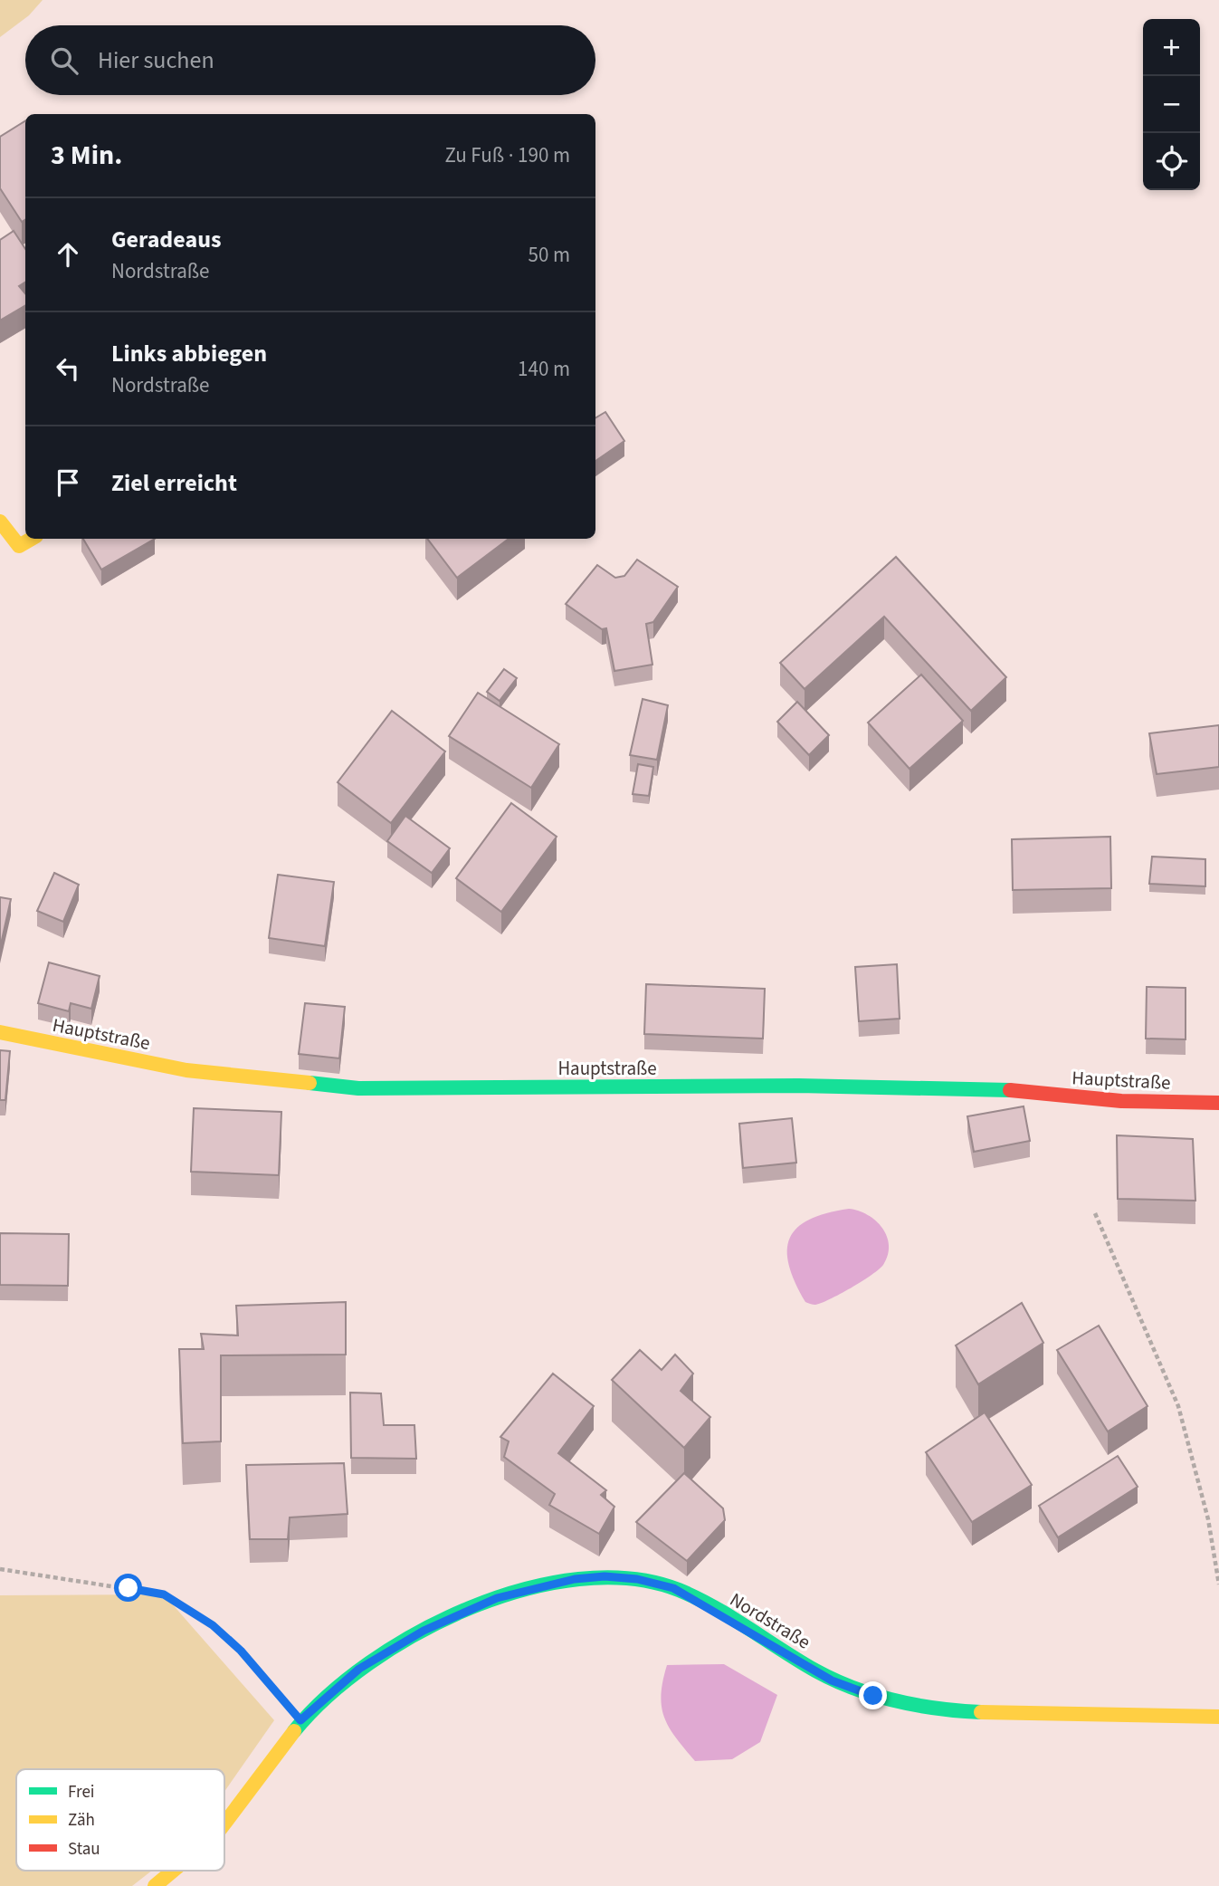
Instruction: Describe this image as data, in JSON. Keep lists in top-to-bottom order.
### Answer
{
  "streets": {
    "street": ["Hauptstraße", "Nordstraße"]
  },
  "legend": ["Frei", "Zäh", "Stau"],
  "page": {
    "map_buttons": ["+", "−"],
    "search": "Hier suchen",
    "heading": ["3 Min.", "Zu Fuß · 190 m"],
    "list": [
      ["Geradeaus", "Nordstraße", "50 m"],
      ["Links abbiegen", "Nordstraße", "140 m"],
      "Ziel erreicht"
    ]
  }
}
